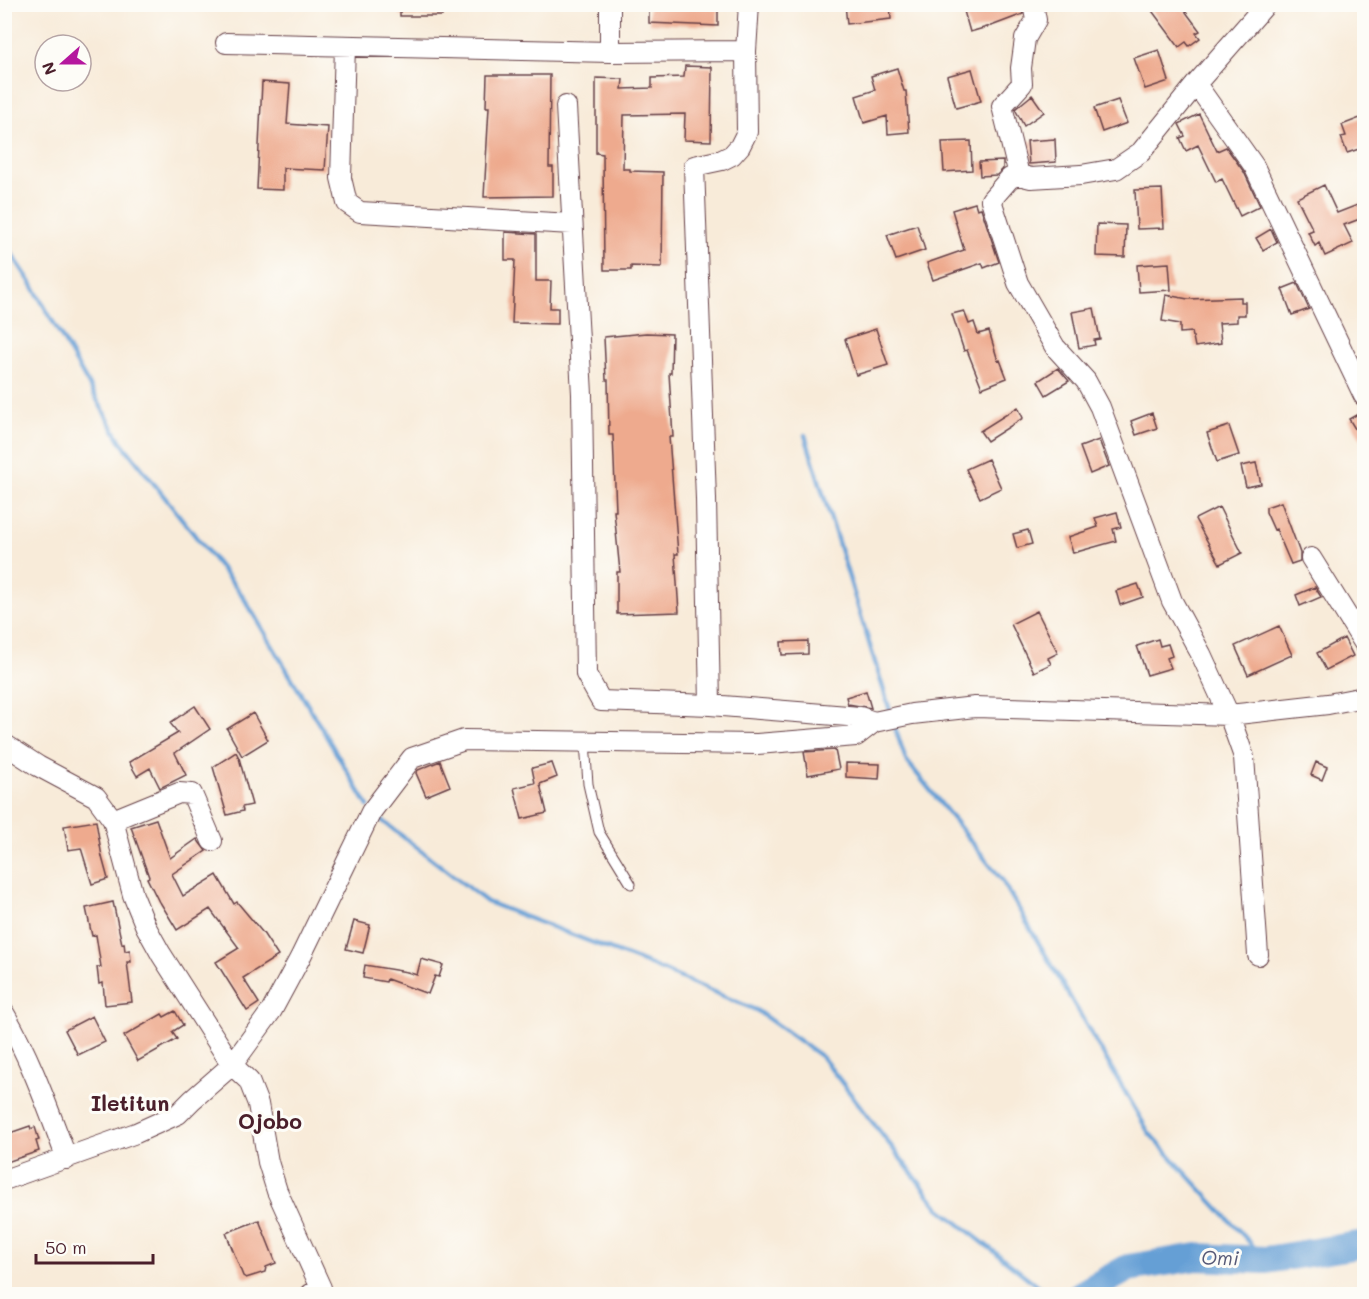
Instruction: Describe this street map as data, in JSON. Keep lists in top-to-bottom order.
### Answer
{
  "districts": ["Iletitun", "Ojobo"],
  "water": ["Omi"],
  "scale_bar": "50 m",
  "north": "left"
}
